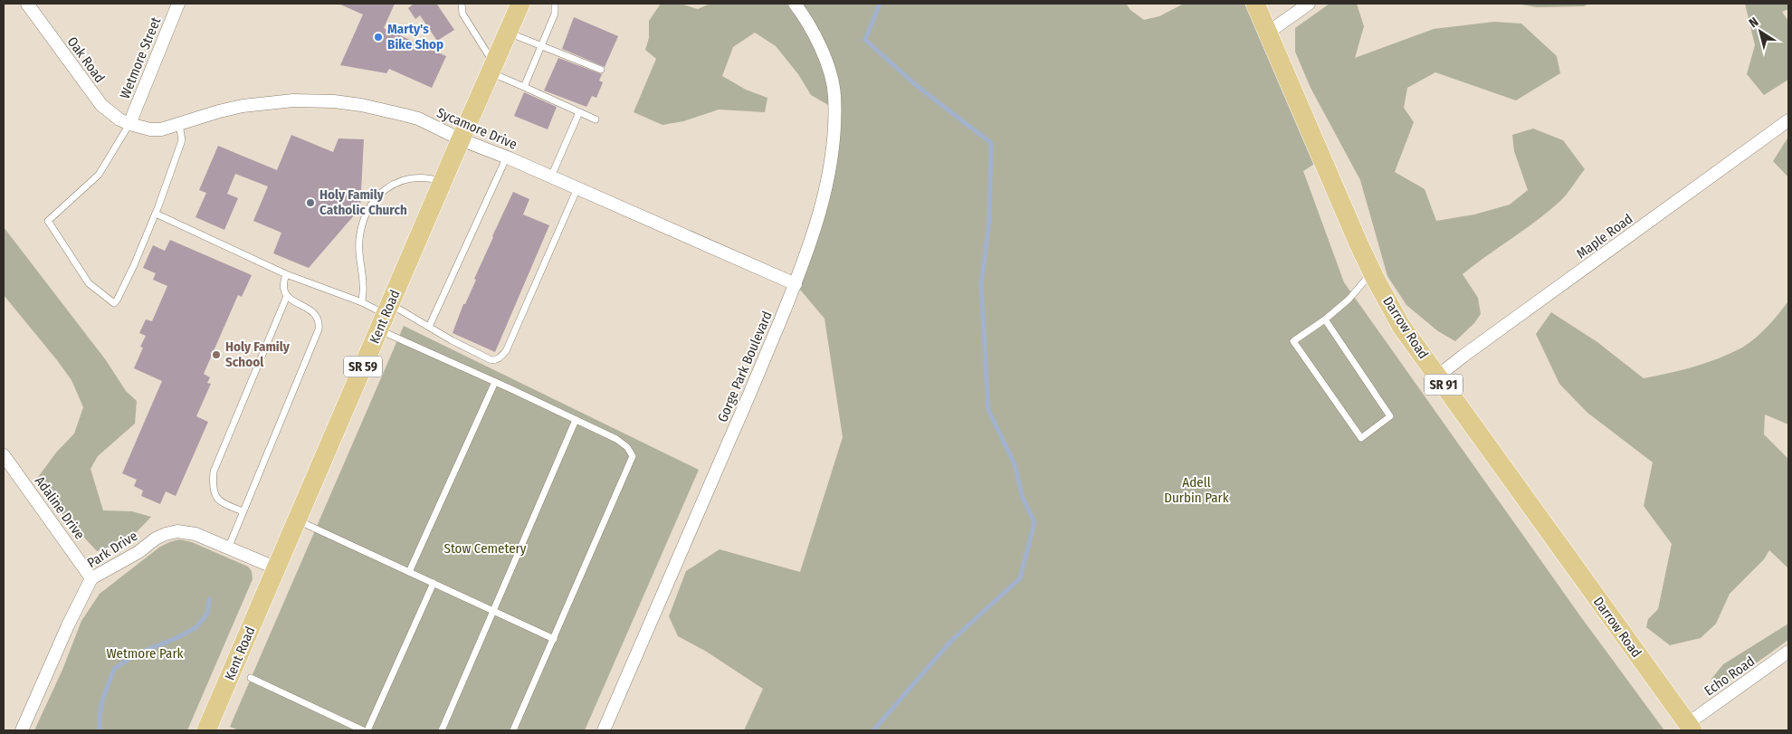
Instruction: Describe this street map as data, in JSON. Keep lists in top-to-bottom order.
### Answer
{
  "streets": {
    "main road": [
      "Kent Road",
      "Darrow Road",
      "SR 59",
      "SR 91"
    ],
    "street": [
      "Wetmore Street",
      "Oak Road",
      "Sycamore Drive",
      "Maple Road",
      "Gorge Park Boulevard",
      "Adaline Drive",
      "Park Drive",
      "Echo Road"
    ]
  },
  "crossings": [
    ["Wetmore Street", "Oak Road"],
    ["Wetmore Street", "Sycamore Drive"],
    ["Oak Road", "Sycamore Drive"],
    ["Sycamore Drive", "Kent Road"],
    ["Sycamore Drive", "Gorge Park Boulevard"],
    ["Maple Road", "Darrow Road"],
    ["Kent Road", "Park Drive"],
    ["Darrow Road", "Echo Road"],
    ["Adaline Drive", "Park Drive"]
  ],
  "parks": ["Adell Durbin Park", "Stow Cemetery", "Wetmore Park"],
  "places": ["Marty's Bike Shop", "Holy Family Catholic Church", "Holy Family School"],
  "north": "top left"
}
